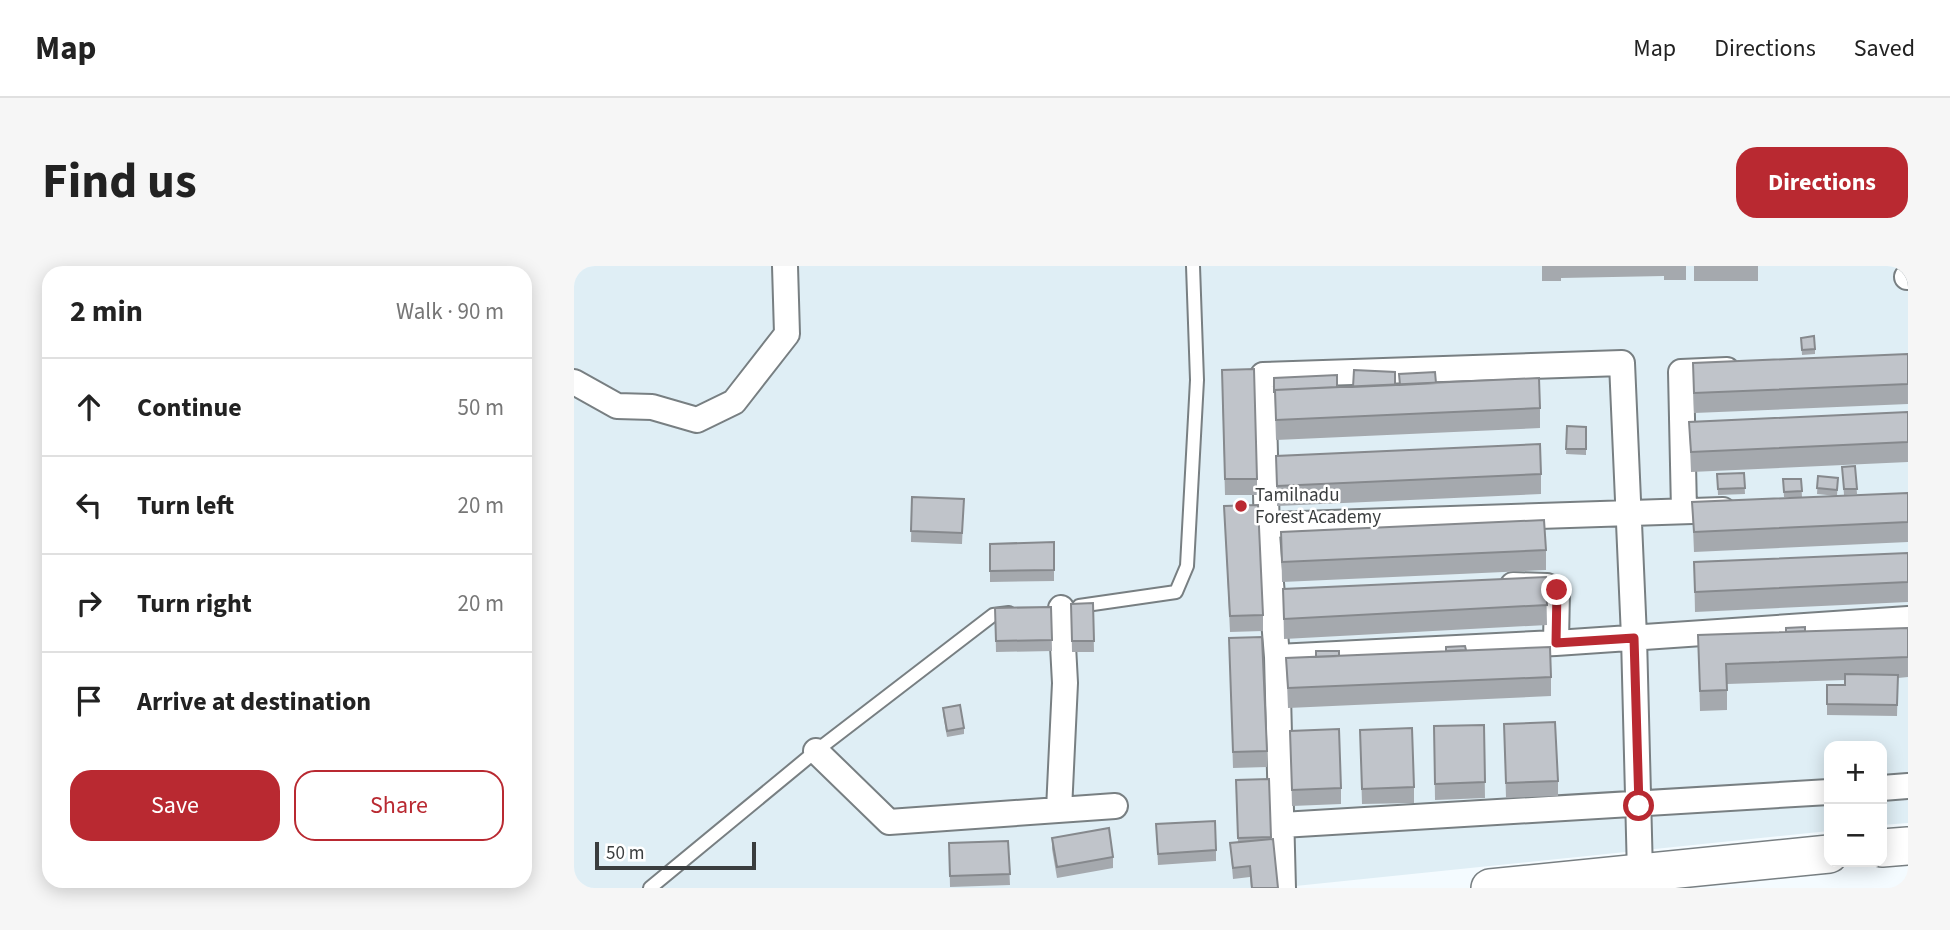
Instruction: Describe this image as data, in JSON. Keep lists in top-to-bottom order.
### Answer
{
  "places": ["Tamilnadu Forest Academy"],
  "scale_bar": "50 m",
  "page": {
    "header": "Map",
    "nav": ["Map", "Directions", "Saved"],
    "title": "Find us",
    "buttons": [
      "Directions",
      ["Save", "Share"]
    ],
    "heading": ["2 min", "Walk · 90 m"],
    "list": [
      ["Continue", "50 m"],
      ["Turn left", "20 m"],
      ["Turn right", "20 m"],
      "Arrive at destination"
    ],
    "map_buttons": ["+", "−"],
    "scale": "50 m"
  }
}
